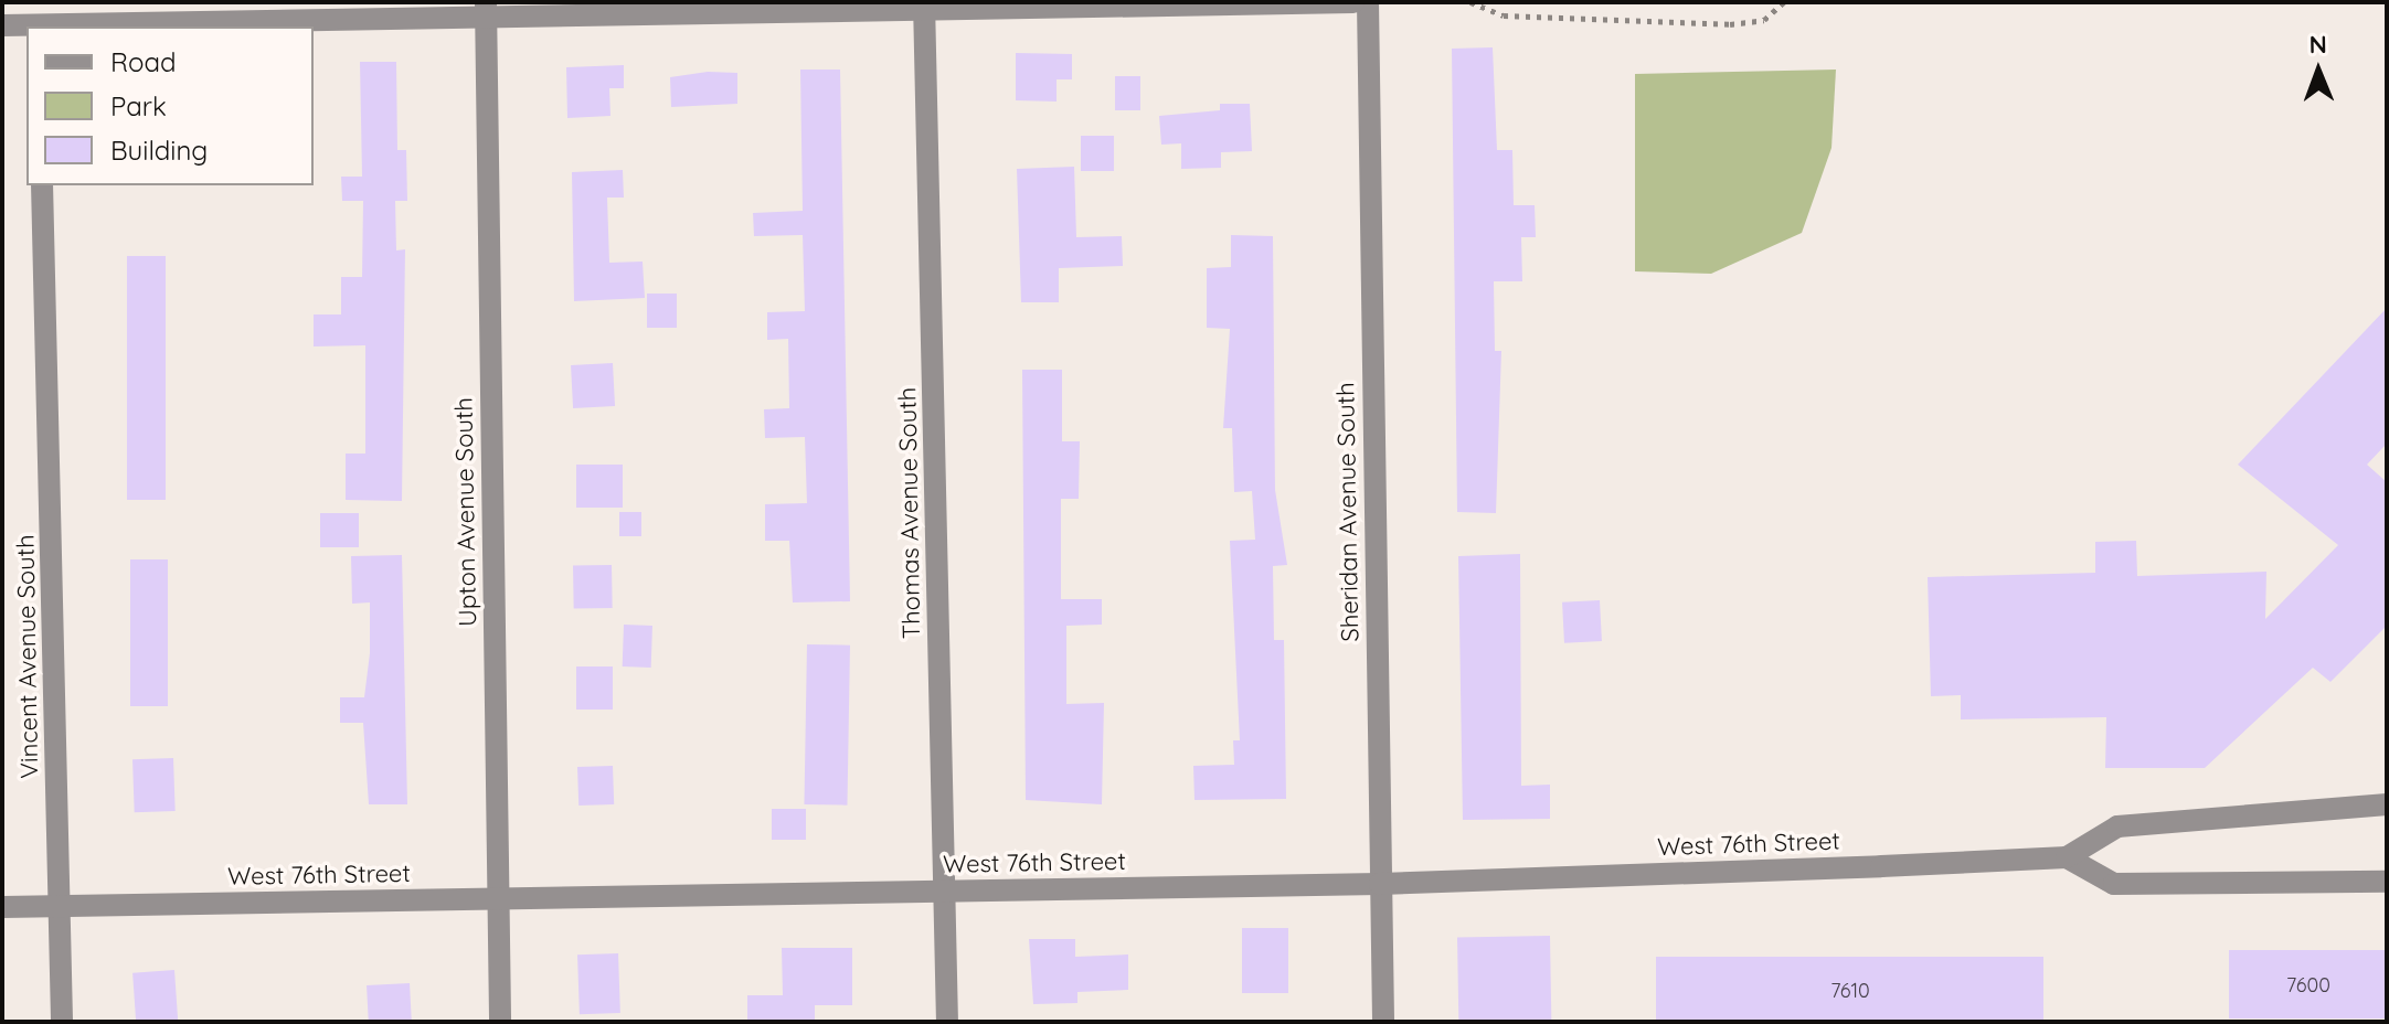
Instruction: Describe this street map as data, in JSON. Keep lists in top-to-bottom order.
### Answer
{
  "streets": {
    "street": [
      "Upton Avenue South",
      "Sheridan Avenue South",
      "Thomas Avenue South",
      "Vincent Avenue South",
      "West 76th Street"
    ]
  },
  "crossings": [
    ["Upton Avenue South", "West 76th Street"],
    ["Sheridan Avenue South", "West 76th Street"],
    ["Thomas Avenue South", "West 76th Street"],
    ["Vincent Avenue South", "West 76th Street"]
  ],
  "house_numbers": ["7600", "7610"],
  "legend": ["Road", "Park", "Building"],
  "north": "top"
}
